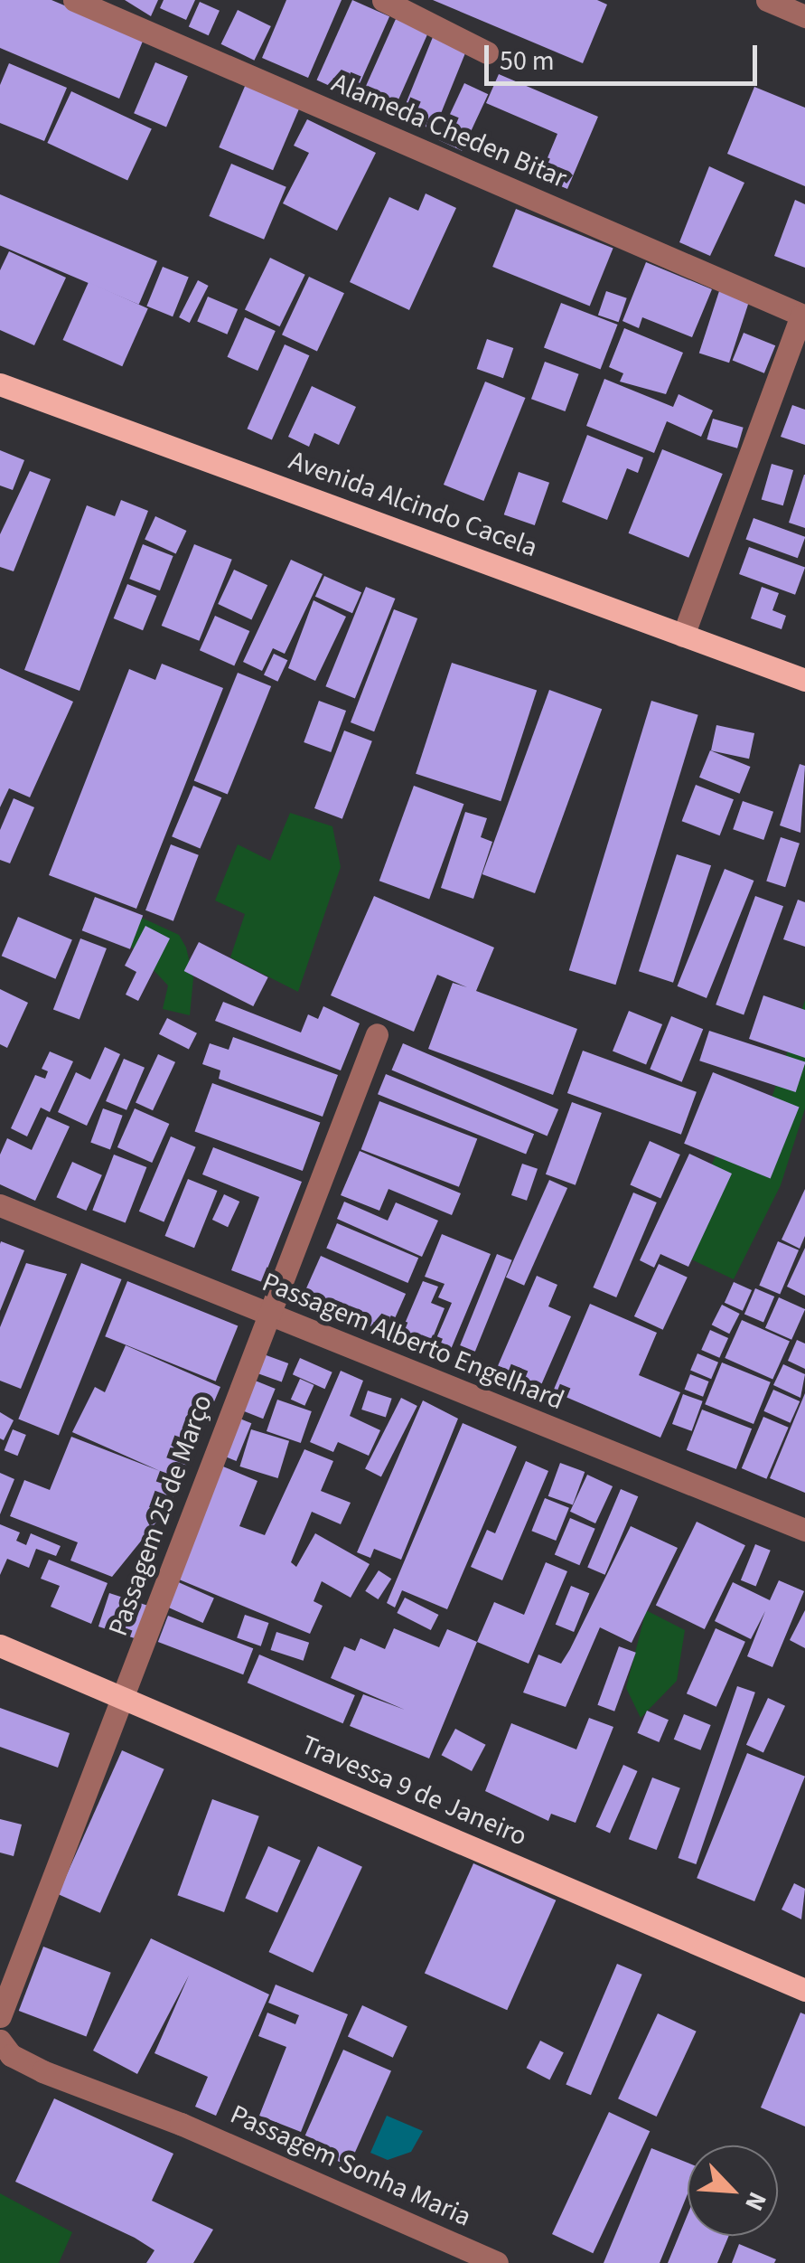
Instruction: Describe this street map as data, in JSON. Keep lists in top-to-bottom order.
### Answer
{
  "streets": {
    "main road": ["Avenida Alcindo Cacela", "Travessa 9 de Janeiro"],
    "street": [
      "Alameda Cheden Bitar",
      "Passagem Alberto Engelhard",
      "Passagem 25 de Março",
      "Passagem Sonha Maria"
    ]
  },
  "crossings": [
    ["Alameda Cheden Bitar", "Avenida Alcindo Cacela"],
    ["Passagem Alberto Engelhard", "Passagem 25 de Março"],
    ["Passagem 25 de Março", "Travessa 9 de Janeiro"]
  ],
  "scale_bar": "50 m",
  "north": "bottom right"
}
